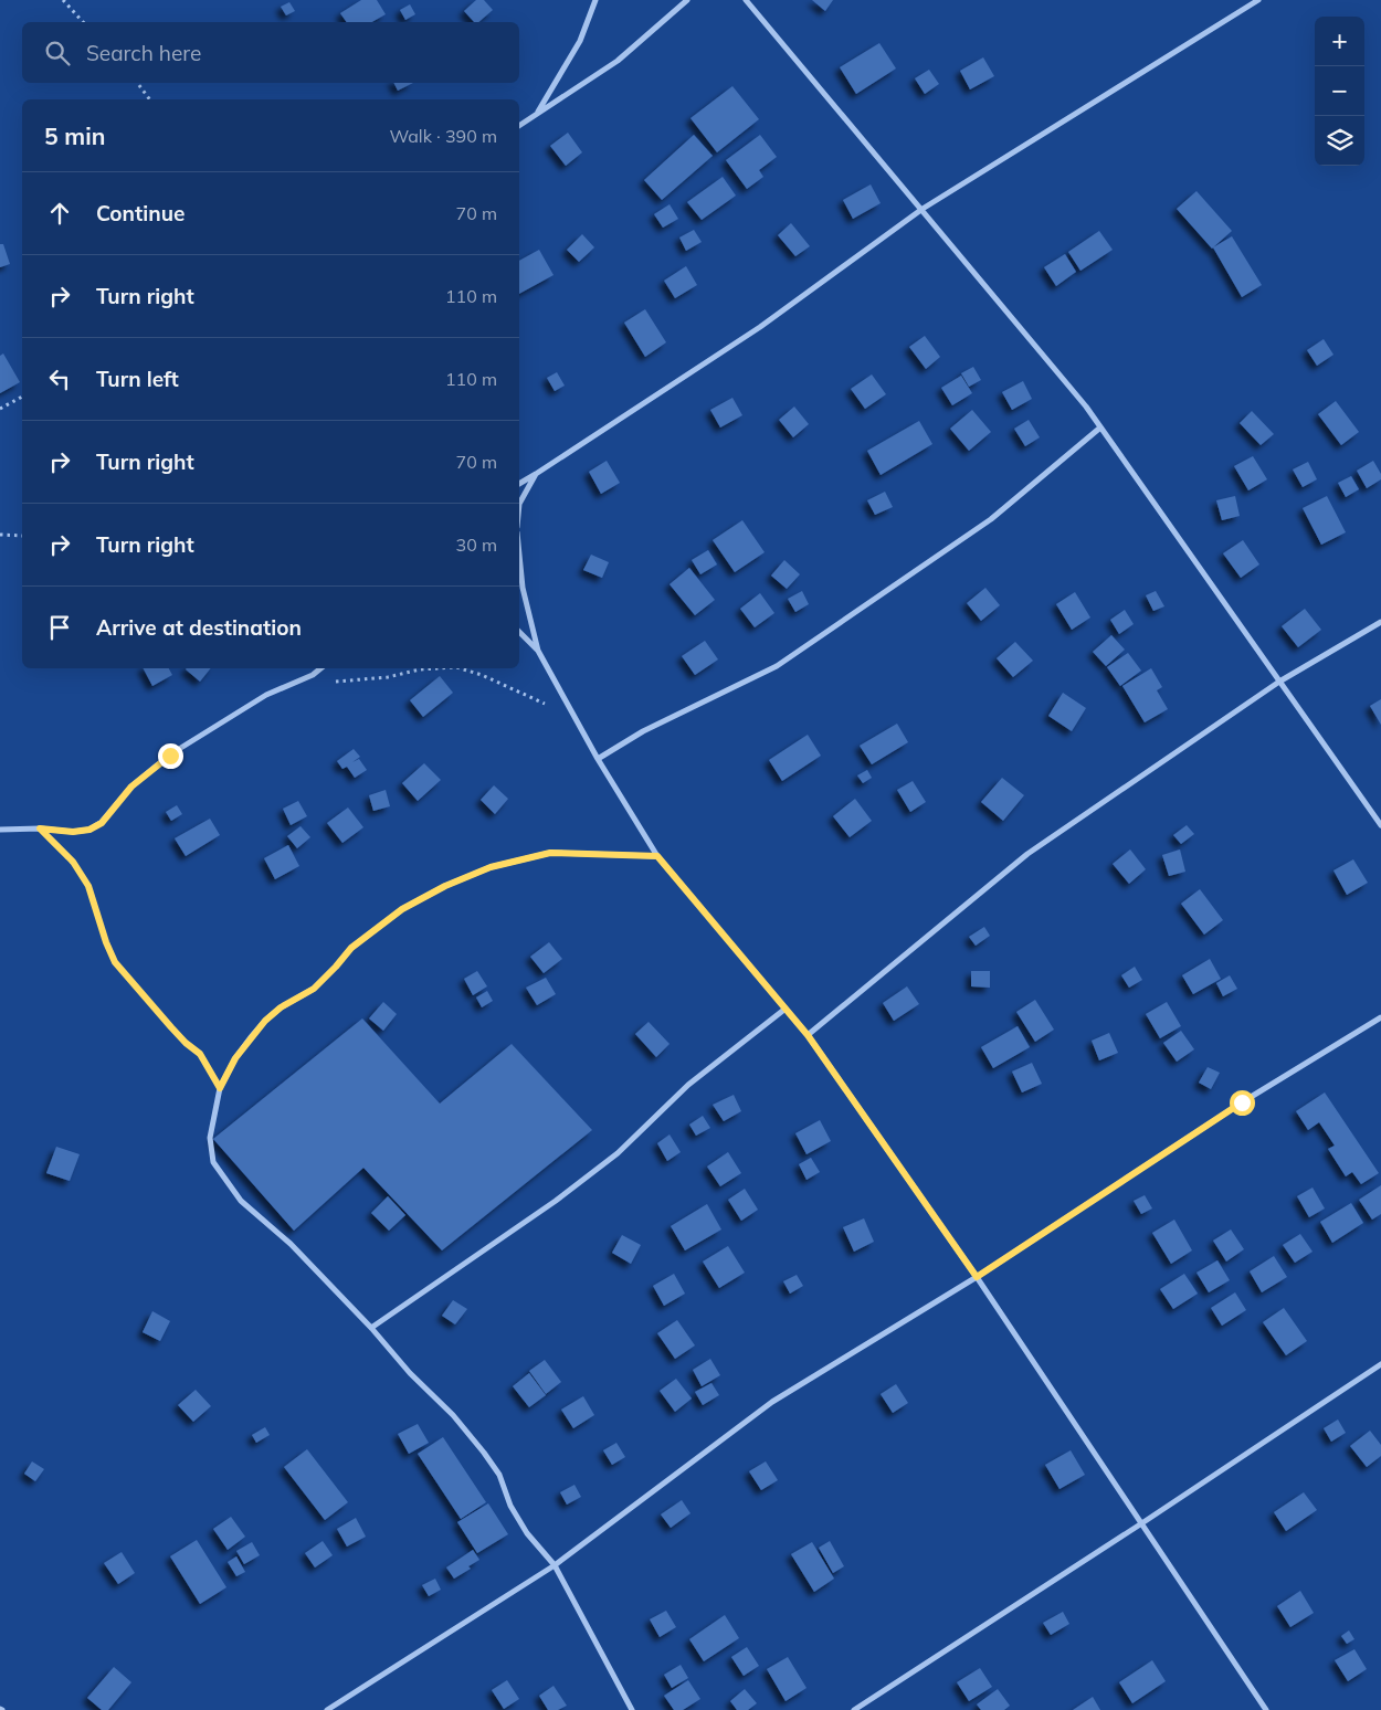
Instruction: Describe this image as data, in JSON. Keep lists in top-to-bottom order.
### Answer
{
  "page": {
    "map_buttons": ["+", "−"],
    "search": "Search here",
    "heading": ["5 min", "Walk · 390 m"],
    "list": [
      ["Continue", "70 m"],
      ["Turn right", "110 m"],
      ["Turn left", "110 m"],
      ["Turn right", "70 m"],
      ["Turn right", "30 m"],
      "Arrive at destination"
    ]
  }
}
